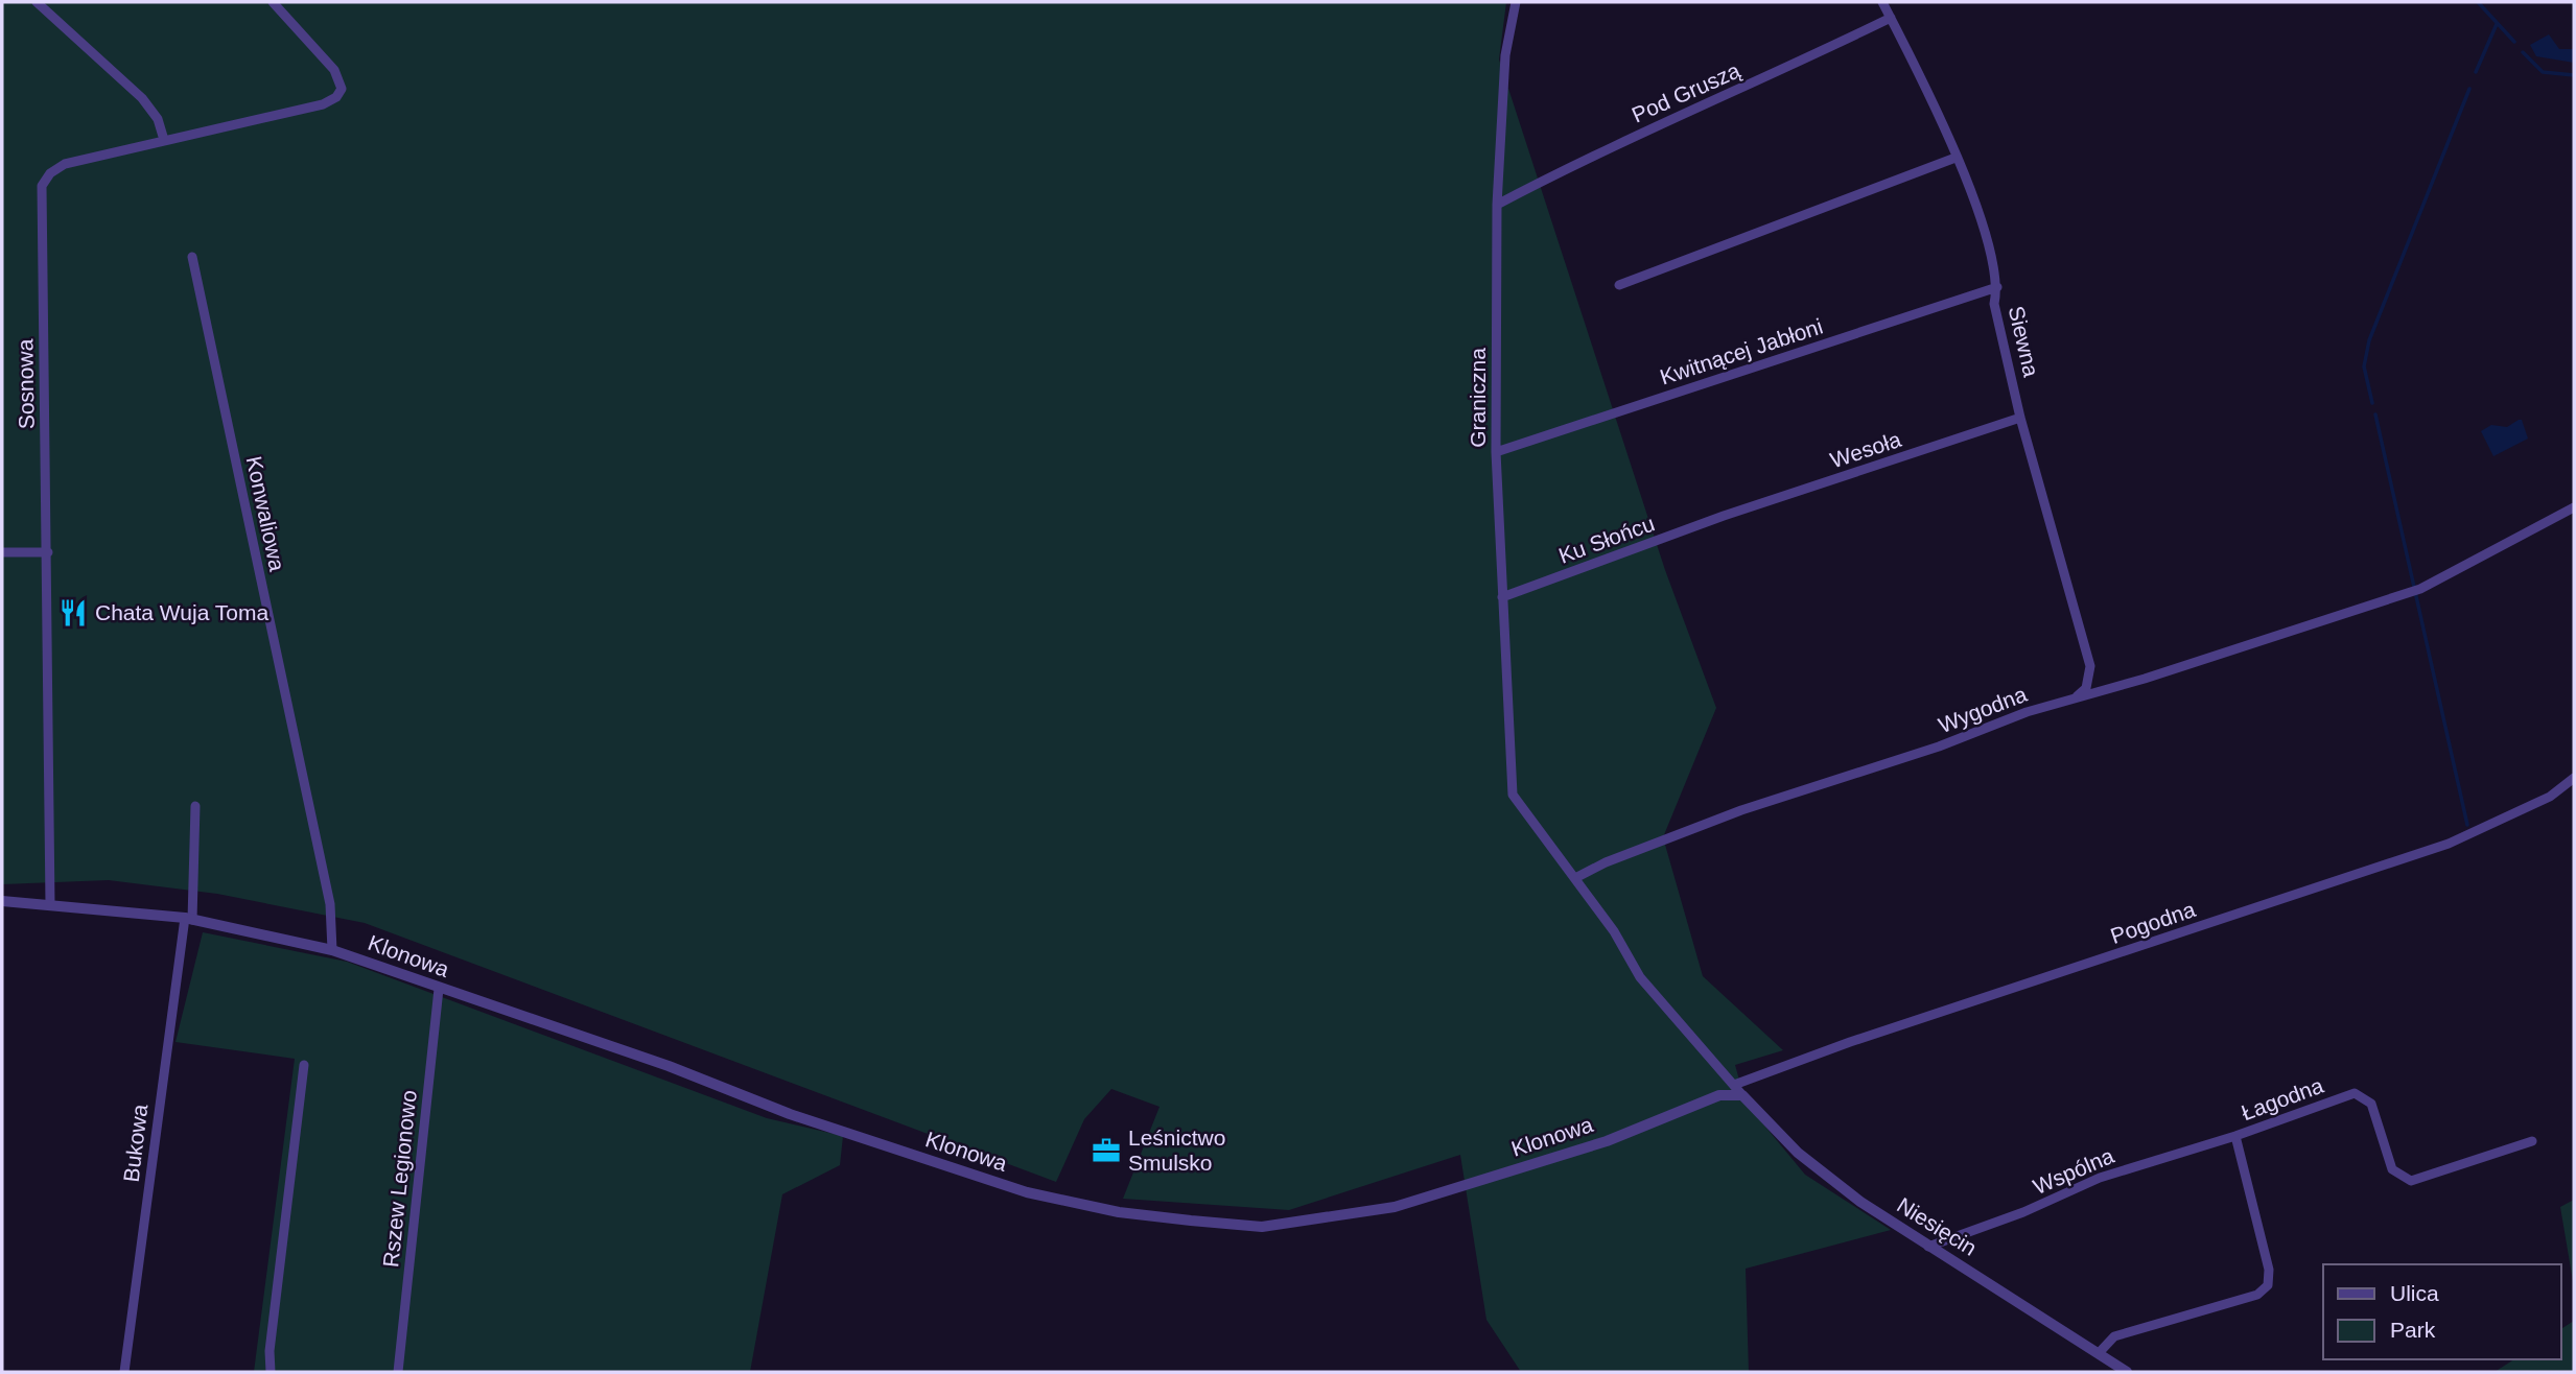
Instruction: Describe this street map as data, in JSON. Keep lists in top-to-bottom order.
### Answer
{
  "streets": {
    "street": [
      "Pod Gruszą",
      "Siewna",
      "Kwitnącej Jabłoni",
      "Sosnowa",
      "Graniczna",
      "Wesoła",
      "Konwaliowa",
      "Ku Słońcu",
      "Wygodna",
      "Pogodna",
      "Klonowa",
      "Łagodna",
      "Bukowa",
      "Wspólna",
      "Rszew Legionowo",
      "Niesięcin"
    ]
  },
  "crossings": [
    ["Pod Gruszą", "Siewna"],
    ["Pod Gruszą", "Graniczna"],
    ["Siewna", "Kwitnącej Jabłoni"],
    ["Siewna", "Wesoła"],
    ["Siewna", "Wygodna"],
    ["Kwitnącej Jabłoni", "Graniczna"],
    ["Sosnowa", "Klonowa"],
    ["Graniczna", "Ku Słońcu"],
    ["Graniczna", "Wygodna"],
    ["Wesoła", "Ku Słońcu"],
    ["Konwaliowa", "Klonowa"],
    ["Klonowa", "Bukowa"],
    ["Klonowa", "Rszew Legionowo"],
    ["Klonowa", "Niesięcin"],
    ["Łagodna", "Wspólna"],
    ["Łagodna", "Niesięcin"],
    ["Wspólna", "Niesięcin"]
  ],
  "places": {
    "restaurant": ["Chata Wuja Toma"],
    "office": ["Leśnictwo Smulsko"]
  },
  "legend": ["Ulica", "Park"]
}
